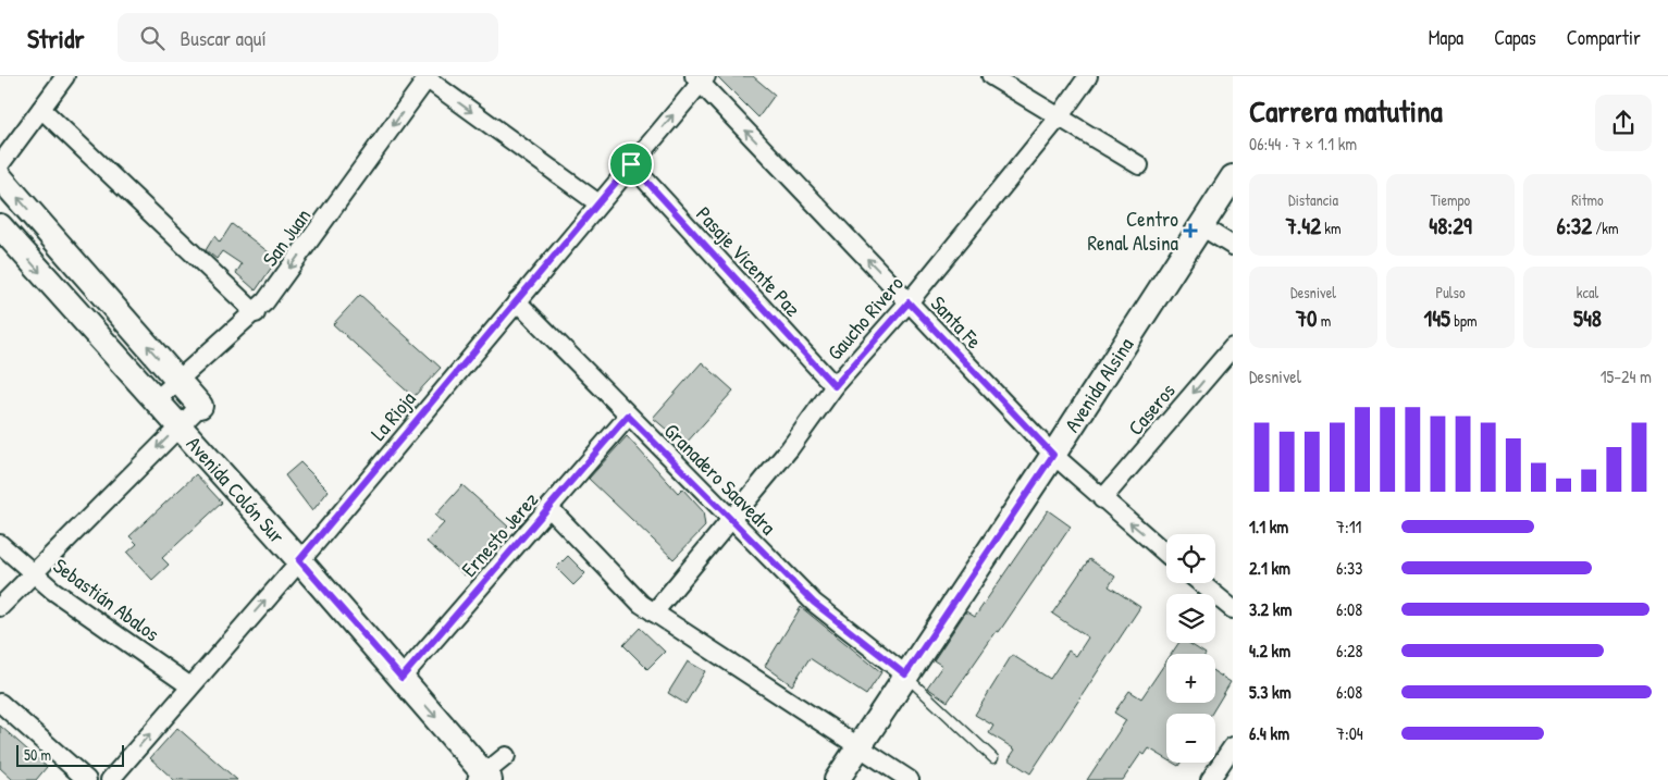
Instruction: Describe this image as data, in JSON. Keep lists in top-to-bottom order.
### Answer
{
  "streets": {
    "main road": ["Avenida Alsina", "Avenida Colón Sur"],
    "street": [
      "San Juan",
      "Pasaje Vicente Paz",
      "Gaucho Rivero",
      "Santa Fe",
      "Caseros",
      "La Rioja",
      "Granadero Saavedra",
      "Ernesto Jerez",
      "Sebastián Abalos"
    ]
  },
  "crossings": [
    ["San Juan", "Avenida Colón Sur"],
    ["Pasaje Vicente Paz", "Gaucho Rivero"],
    ["Pasaje Vicente Paz", "La Rioja"],
    ["Gaucho Rivero", "Santa Fe"],
    ["Gaucho Rivero", "Granadero Saavedra"],
    ["Santa Fe", "Avenida Alsina"],
    ["Santa Fe", "Caseros"],
    ["Santa Fe", "La Rioja"],
    ["Avenida Alsina", "Granadero Saavedra"],
    ["La Rioja", "Granadero Saavedra"],
    ["La Rioja", "Avenida Colón Sur"],
    ["La Rioja", "Sebastián Abalos"],
    ["Granadero Saavedra", "Ernesto Jerez"],
    ["Avenida Colón Sur", "Ernesto Jerez"]
  ],
  "one_way": [
    "San Juan",
    "Santa Fe",
    "Caseros",
    "La Rioja"
  ],
  "places": {
    "health": ["Centro Renal Alsina"]
  },
  "scale_bar": "50 m",
  "page": {
    "header": "Stridr",
    "search": "Buscar aquí",
    "nav": ["Mapa", "Capas", "Compartir"],
    "heading": ["Carrera matutina", "06:44 · 7 × 1.1 km"],
    "stats": [
      ["Distancia", "7.42 km"],
      ["Tiempo", "48:29"],
      ["Ritmo", "6:32 /km"],
      ["Desnivel", "70 m"],
      ["Pulso", "145 bpm"],
      ["kcal", "548"]
    ],
    "chart": ["Desnivel", "15–24 m"],
    "list": [
      {
        "name": "1.1 km",
        "note": "7:11"
      },
      {
        "name": "2.1 km",
        "note": "6:33"
      },
      {
        "name": "3.2 km",
        "note": "6:08"
      },
      {
        "name": "4.2 km",
        "note": "6:28"
      },
      {
        "name": "5.3 km",
        "note": "6:08"
      },
      {
        "name": "6.4 km",
        "note": "7:04"
      }
    ],
    "map_buttons": ["+", "−"],
    "scale": "50 m"
  }
}
